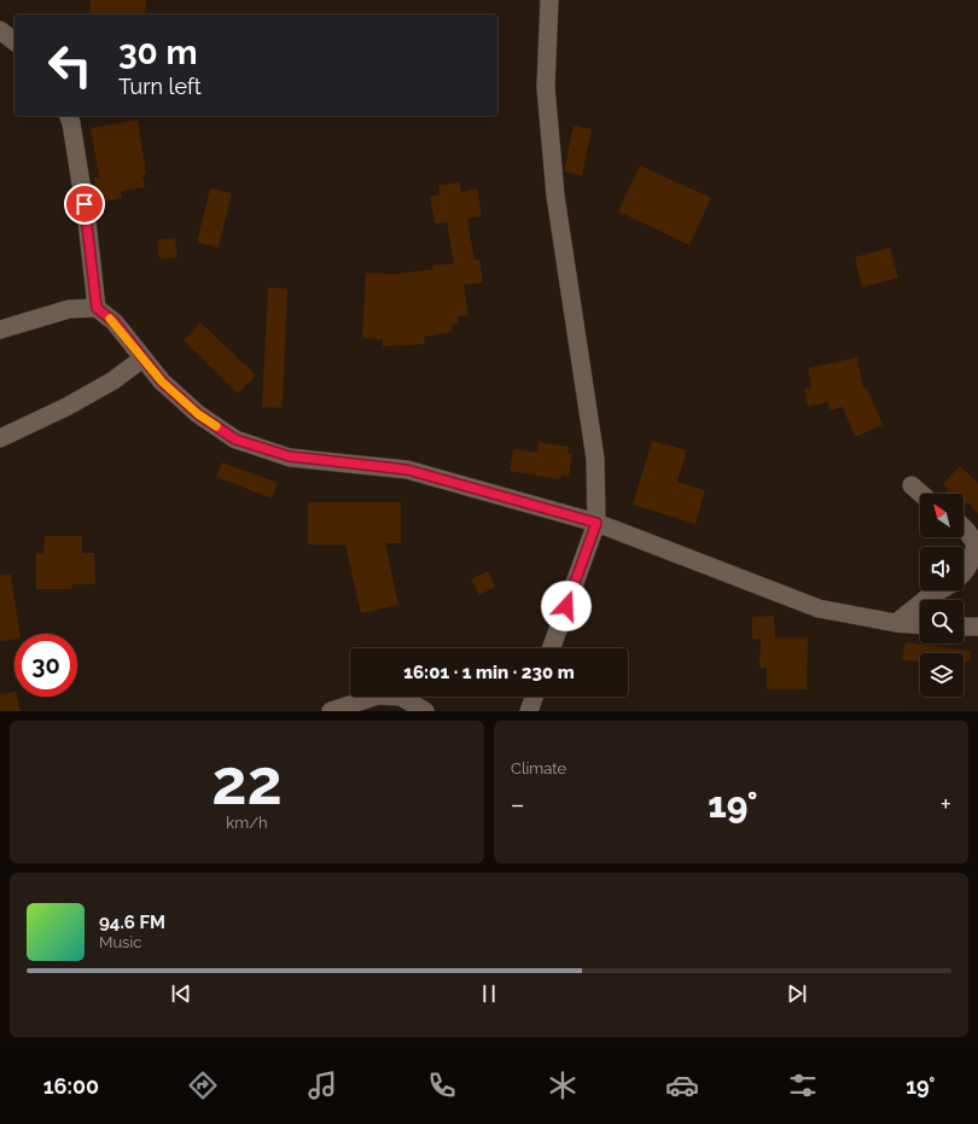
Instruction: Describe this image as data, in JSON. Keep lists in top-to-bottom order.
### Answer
{
  "north": "top left",
  "page": {
    "turn": ["30 m", "Turn left"],
    "limit": "30",
    "trip": "16:01 · 1 min · 230 m",
    "tile": [
      ["22", "km/h"],
      "Climate"
    ],
    "heat": ["−", "19°", "+"],
    "song": ["94.6 FM", "Music"],
    "tabs": ["16:00", "19°"]
  }
}
